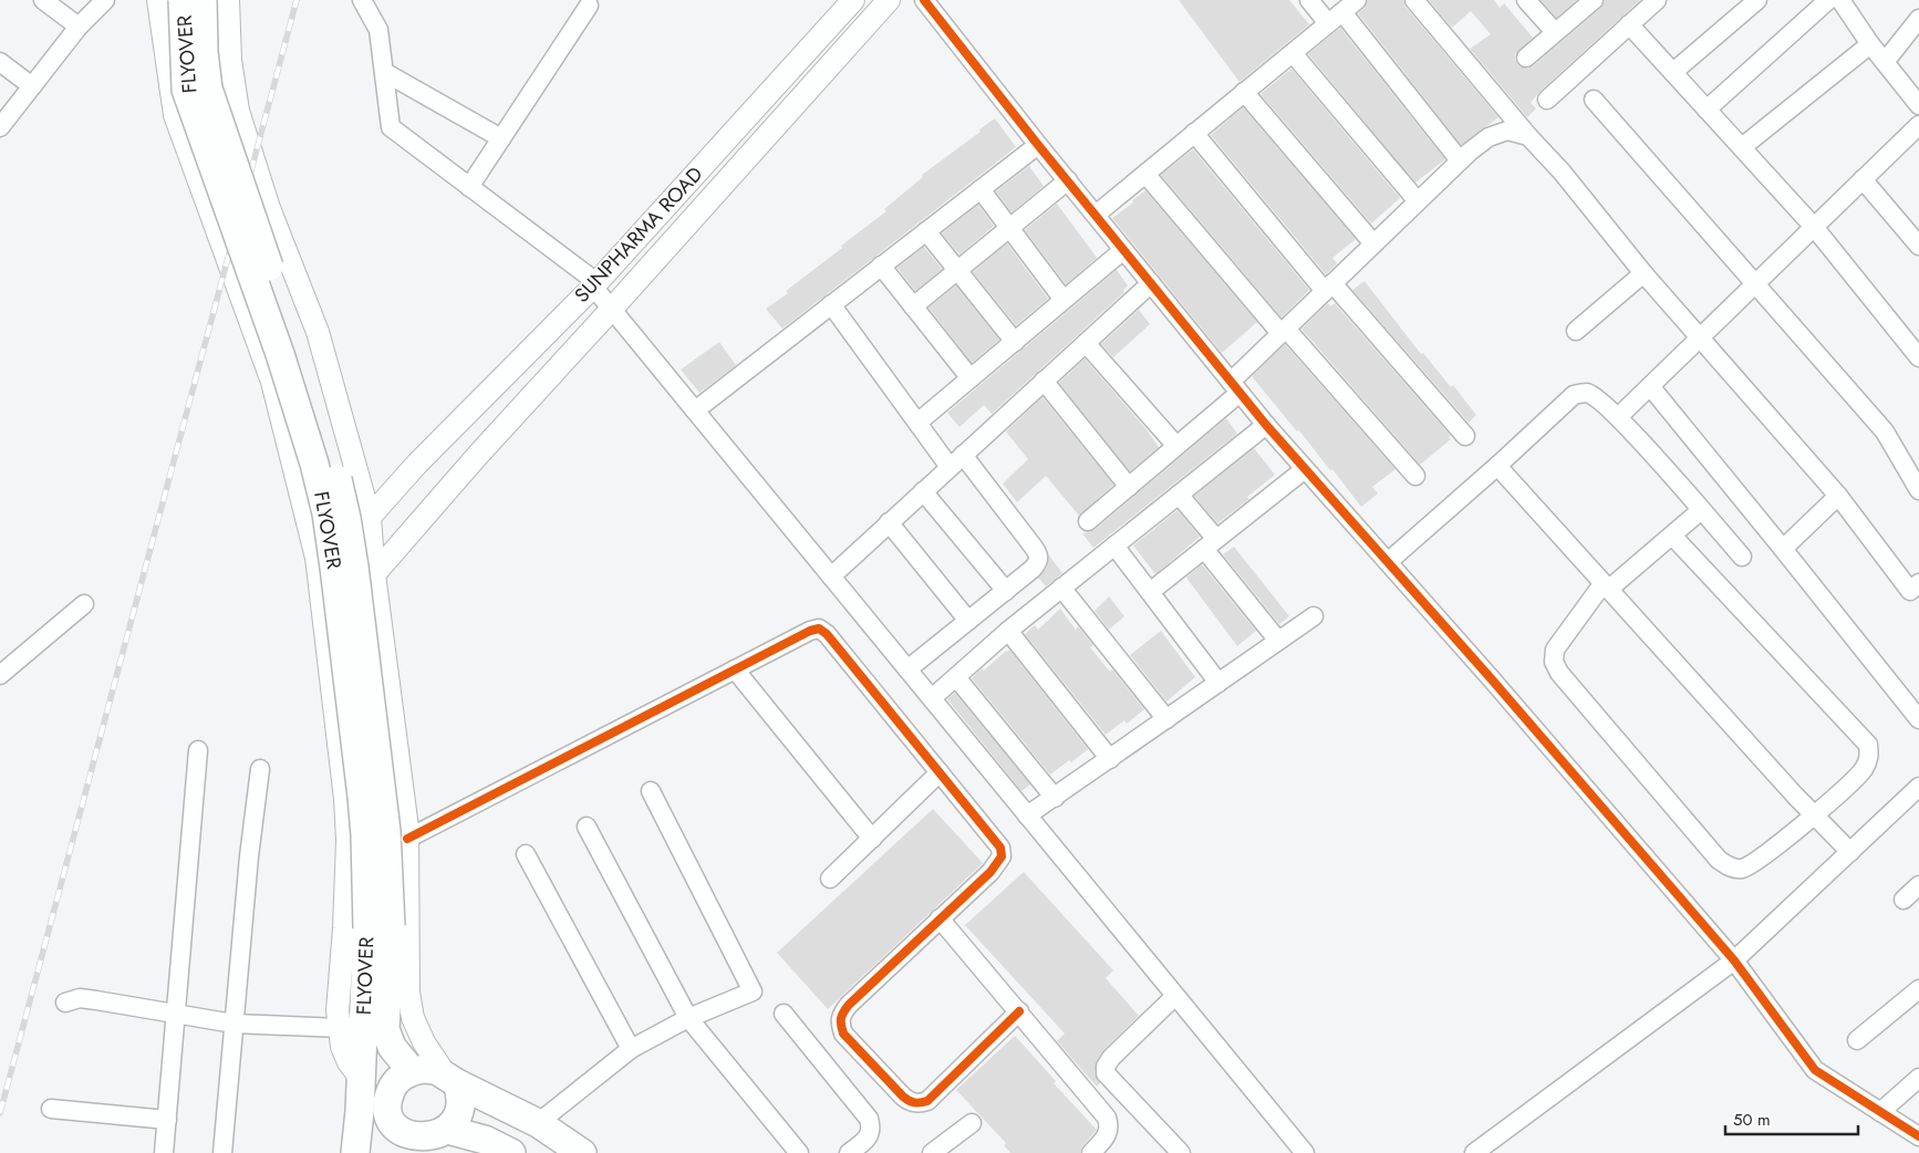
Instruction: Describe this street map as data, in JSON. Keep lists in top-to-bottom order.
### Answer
{
  "streets": {
    "main road": ["FLYOVER"],
    "street": ["SUNPHARMA ROAD"]
  },
  "scale_bar": "50 m"
}
